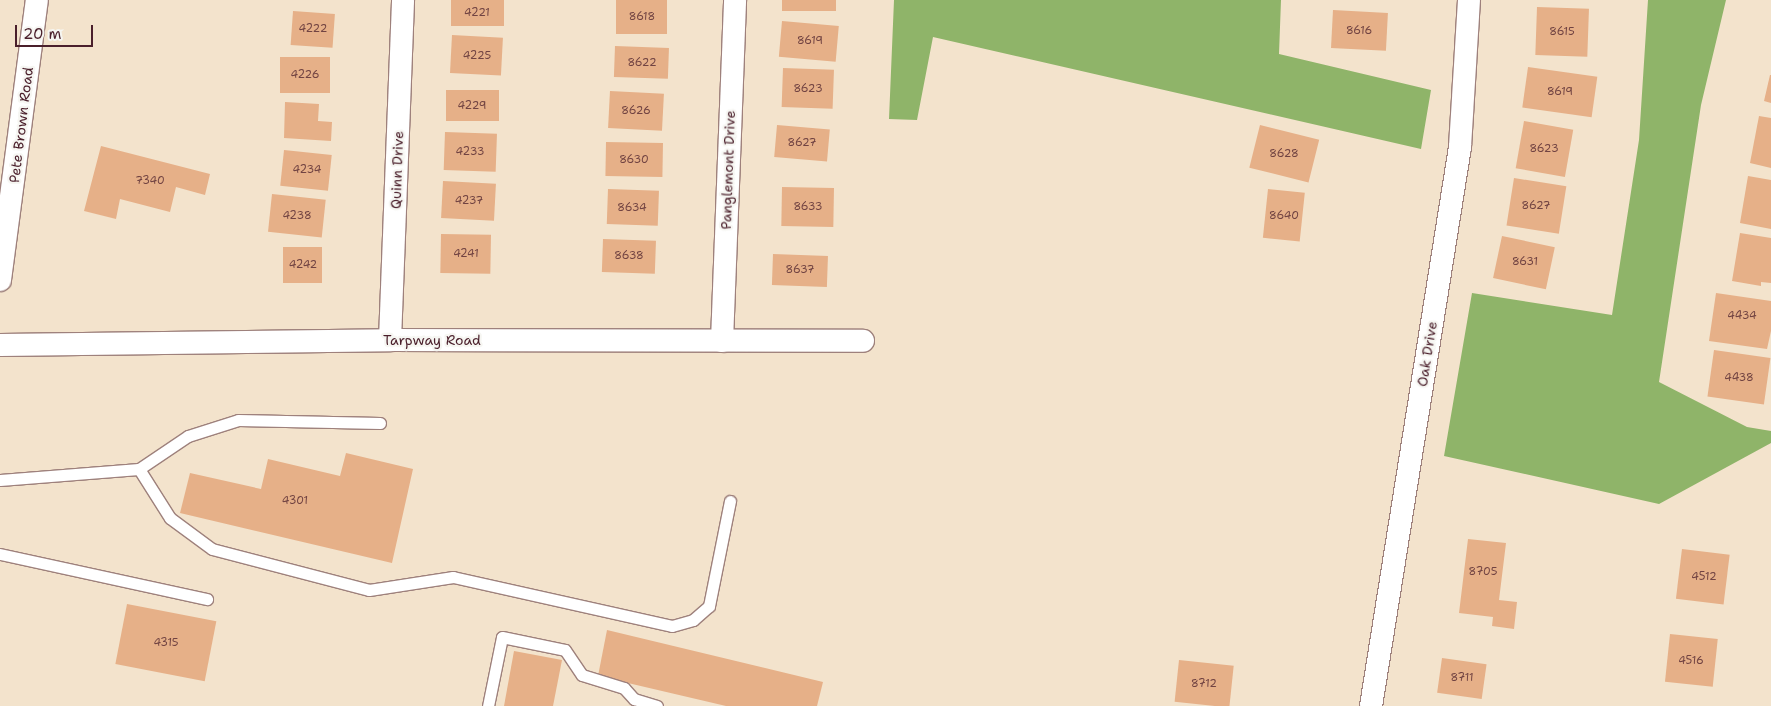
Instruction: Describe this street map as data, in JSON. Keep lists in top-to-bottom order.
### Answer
{
  "streets": {
    "street": [
      "Pete Brown Road",
      "Quinn Drive",
      "Panglemont Drive",
      "Tarpway Road",
      "Oak Drive"
    ]
  },
  "crossings": [
    ["Quinn Drive", "Tarpway Road"],
    ["Panglemont Drive", "Tarpway Road"]
  ],
  "house_numbers": [
    "4221",
    "8618",
    "4222",
    "8616",
    "8615",
    "8619",
    "4225",
    "8622",
    "4226",
    "8623",
    "8619",
    "4229",
    "8626",
    "8627",
    "8623",
    "4233",
    "8628",
    "8630",
    "4234",
    "7340",
    "4237",
    "8627",
    "8633",
    "8634",
    "4238",
    "8640",
    "4241",
    "8638",
    "8631",
    "4242",
    "8637",
    "4434",
    "4438",
    "4301",
    "8705",
    "4512",
    "4315",
    "4516",
    "8711",
    "8712"
  ],
  "scale_bar": "20 m"
}
